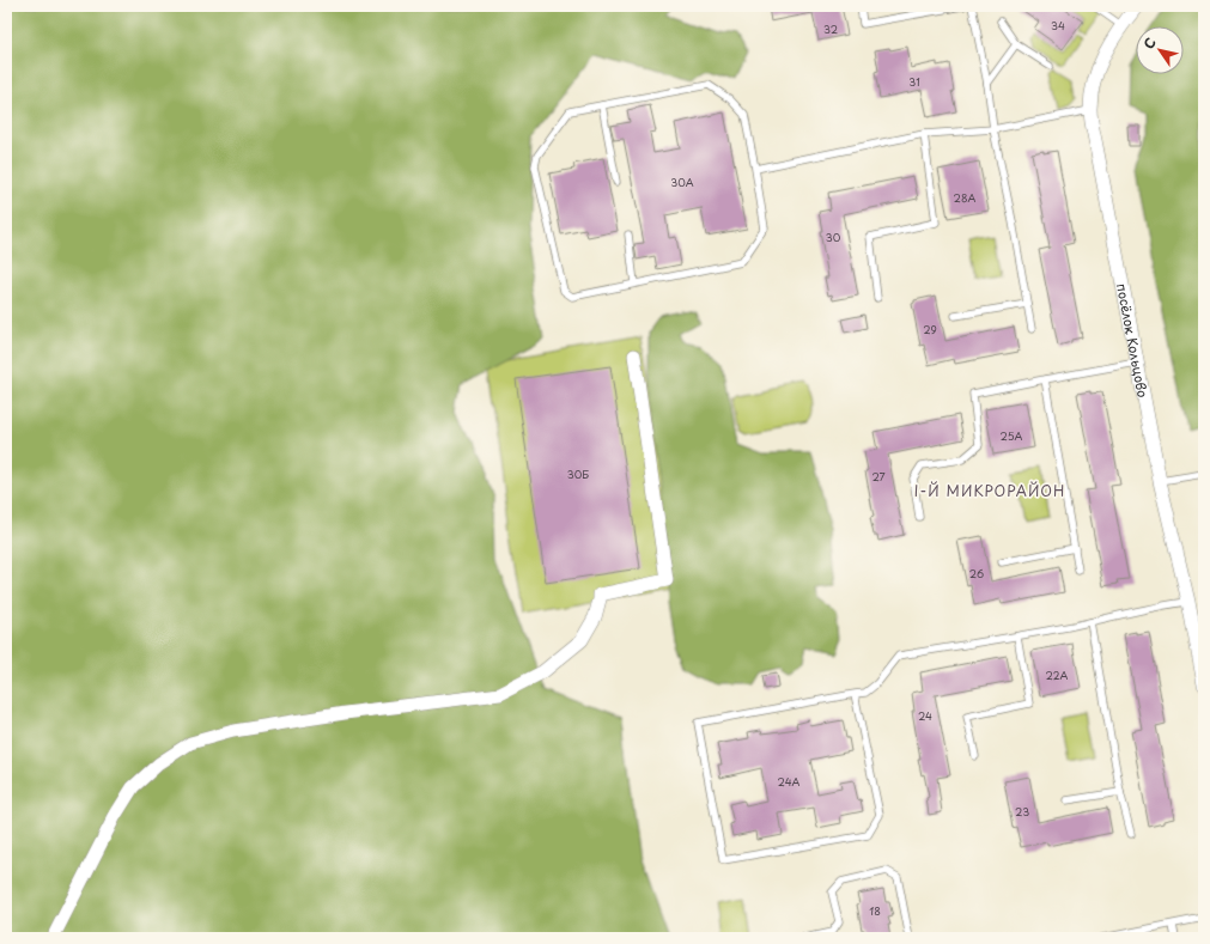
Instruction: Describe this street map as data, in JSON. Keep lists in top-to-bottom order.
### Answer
{
  "streets": {
    "street": ["посёлок Кольцово"]
  },
  "districts": ["I-Й МИКРОРАЙОН"],
  "house_numbers": [
    "34",
    "32",
    "31",
    "30А",
    "28А",
    "30",
    "29",
    "25А",
    "30Б",
    "27",
    "26",
    "22А",
    "24",
    "24А",
    "23",
    "18"
  ],
  "north": "top left"
}
